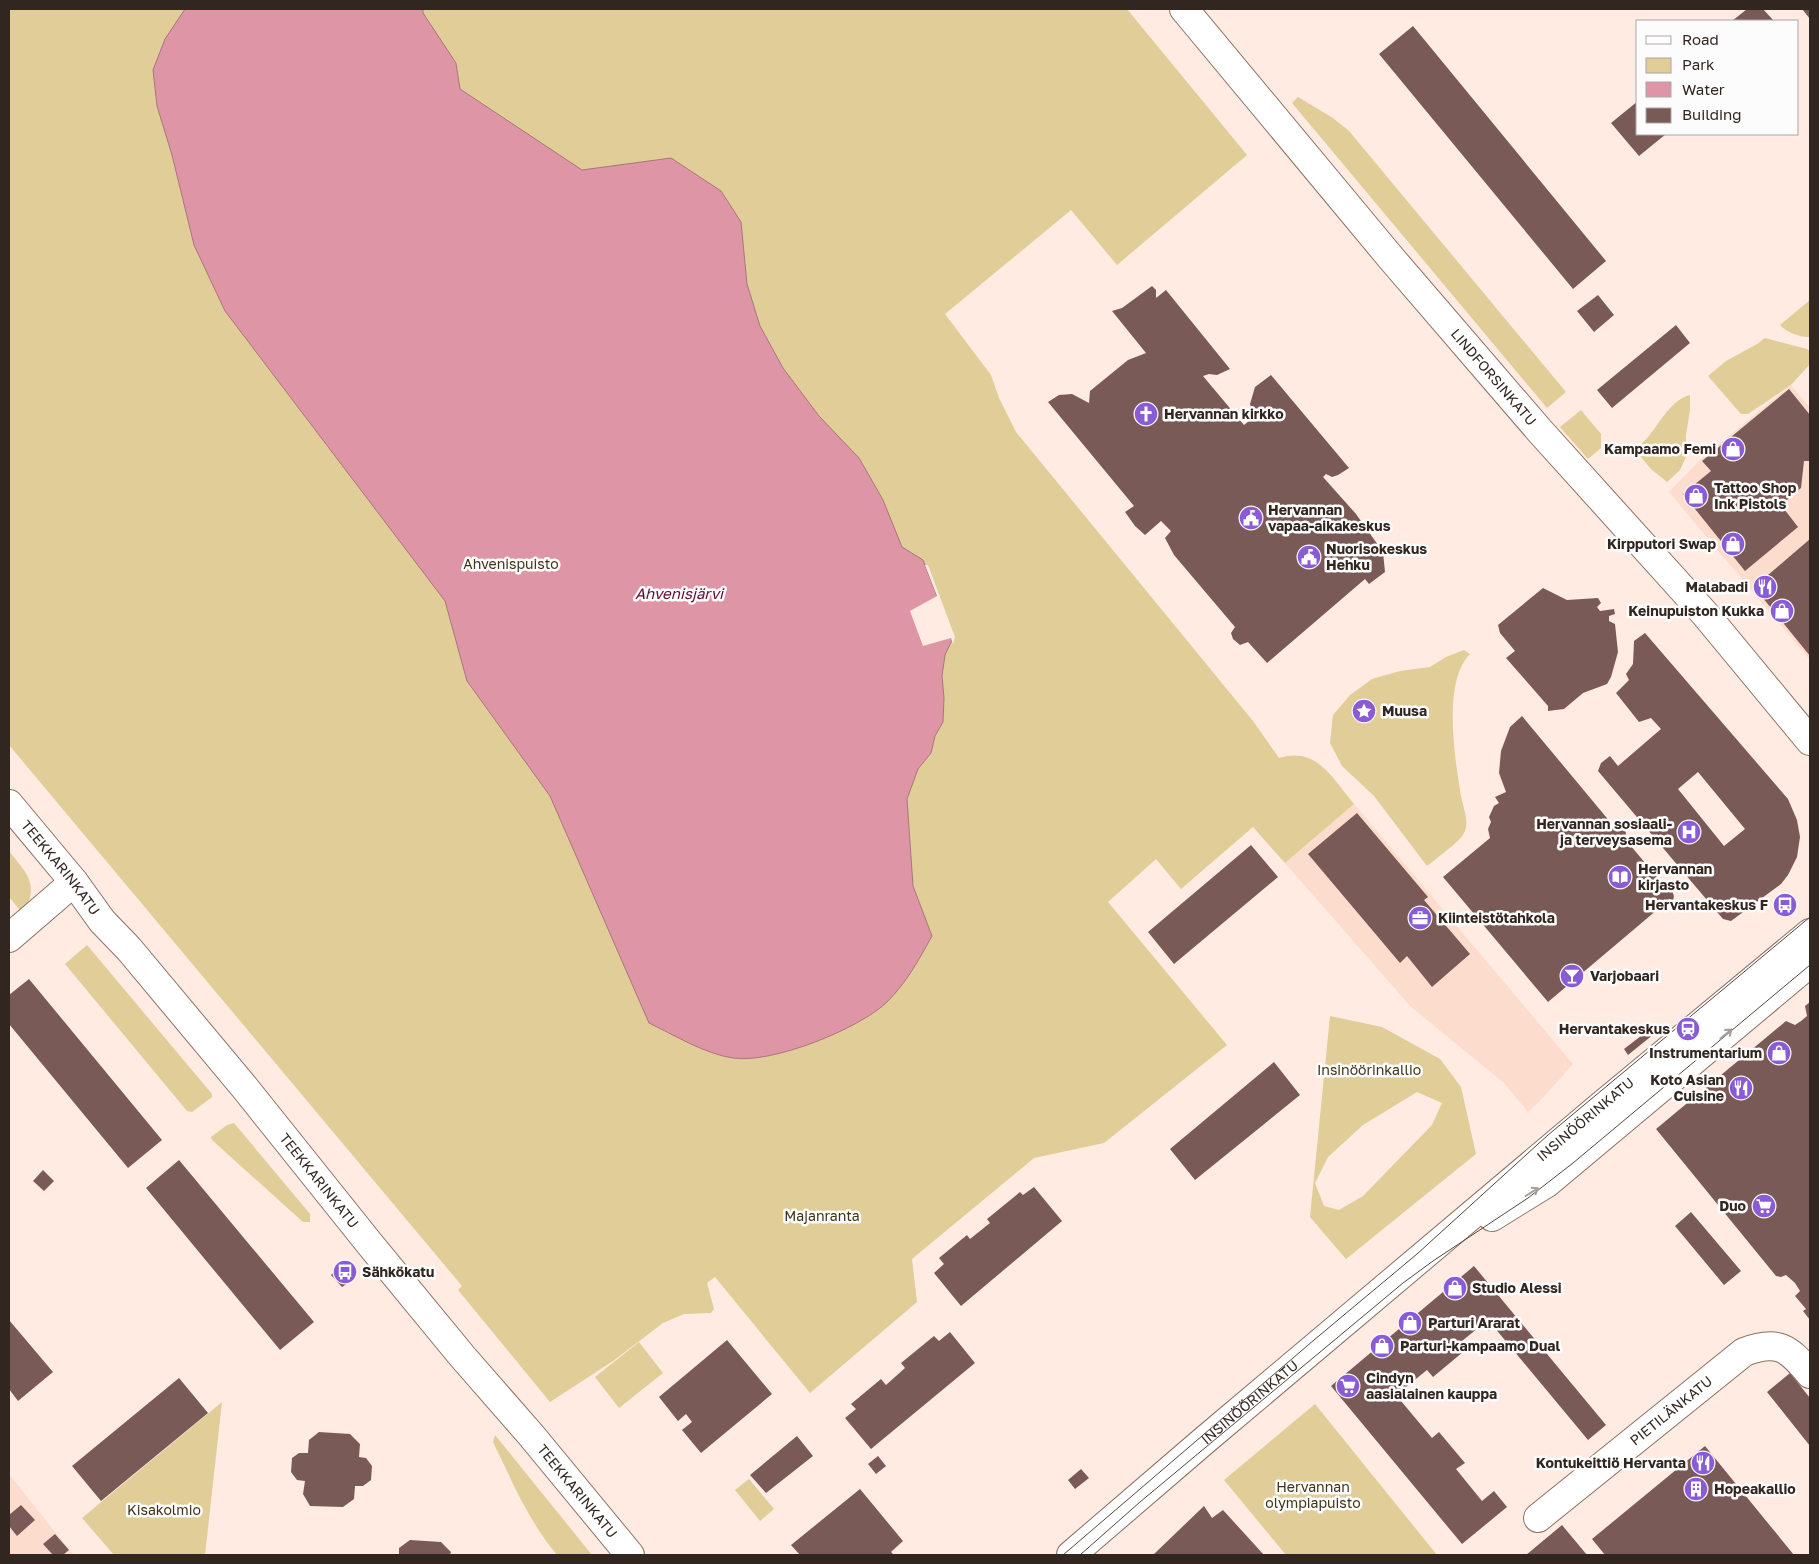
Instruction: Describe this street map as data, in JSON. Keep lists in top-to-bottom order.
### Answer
{
  "streets": {
    "street": [
      "LINDFORSINKATU",
      "TEEKKARINKATU",
      "INSINÖÖRINKATU",
      "PIETILÄNKATU"
    ]
  },
  "water": ["Ahvenisjärvi"],
  "parks": [
    "Ahvenispuisto",
    "Insinöörinkallio",
    "Majanranta",
    "Hervannan olympiapuisto",
    "Kisakolmio"
  ],
  "places": {
    "church": ["Hervannan kirkko"],
    "shop": [
      "Kampaamo Femi",
      "Tattoo Shop Ink Pistols",
      "Kirpputori Swap",
      "Keinupuiston Kukka",
      "Instrumentarium",
      "Studio Alessi",
      "Parturi Ararat",
      "Parturi-kampaamo Dual"
    ],
    "public building": ["Hervannan vapaa-aikakeskus", "Nuorisokeskus Hehku"],
    "restaurant": ["Malabadi", "Koto Asian Cuisine", "Kontukeittiö Hervanta"],
    "place": ["Muusa"],
    "hospital": ["Hervannan sosiaali- ja terveysasema"],
    "library": ["Hervannan kirjasto"],
    "bus stop": ["Hervantakeskus F", "Sähkökatu"],
    "office": ["Kiinteistötahkola"],
    "bar": ["Varjobaari"],
    "station": ["Hervantakeskus"],
    "supermarket": ["Duo", "Cindyn aasialainen kauppa"],
    "building": ["Hopeakallio"]
  },
  "legend": [
    "Road",
    "Park",
    "Water",
    "Building"
  ]
}
